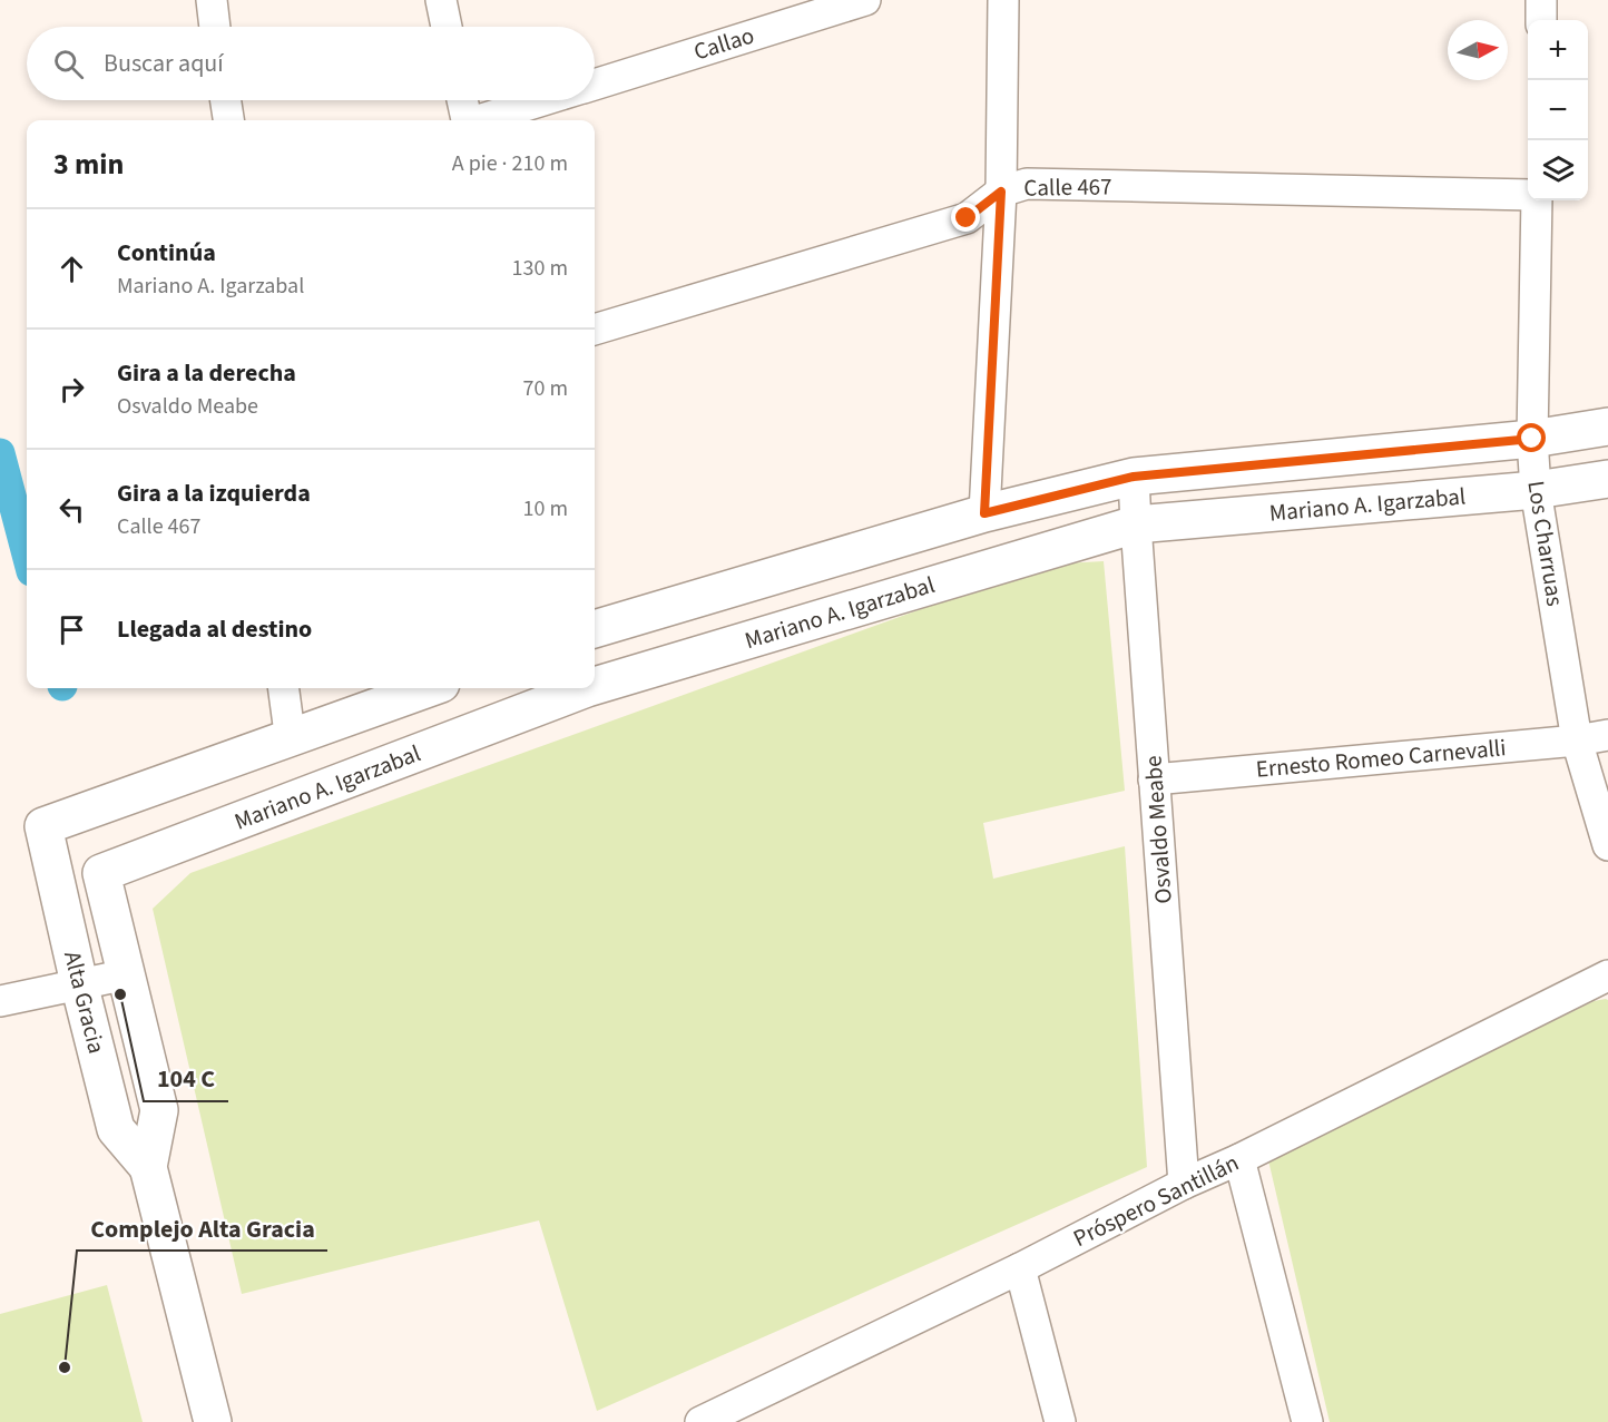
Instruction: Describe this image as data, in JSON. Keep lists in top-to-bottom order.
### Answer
{
  "streets": {
    "main road": ["Mariano A. Igarzabal", "Alta Gracia"],
    "street": [
      "Callao",
      "Calle 467",
      "Los Charruas",
      "Ernesto Romeo Carnevalli",
      "Osvaldo Meabe",
      "Próspero Santillán"
    ]
  },
  "crossings": [
    ["Mariano A. Igarzabal", "Los Charruas"],
    ["Mariano A. Igarzabal", "Osvaldo Meabe"],
    ["Mariano A. Igarzabal", "Alta Gracia"],
    ["Los Charruas", "Ernesto Romeo Carnevalli"],
    ["Ernesto Romeo Carnevalli", "Osvaldo Meabe"],
    ["Osvaldo Meabe", "Próspero Santillán"]
  ],
  "places": ["104 C", "Complejo Alta Gracia"],
  "north": "right",
  "page": {
    "map_buttons": ["+", "−"],
    "search": "Buscar aquí",
    "heading": ["3 min", "A pie · 210 m"],
    "list": [
      ["Continúa", "Mariano A. Igarzabal", "130 m"],
      ["Gira a la derecha", "Osvaldo Meabe", "70 m"],
      ["Gira a la izquierda", "Calle 467", "10 m"],
      "Llegada al destino"
    ]
  }
}
